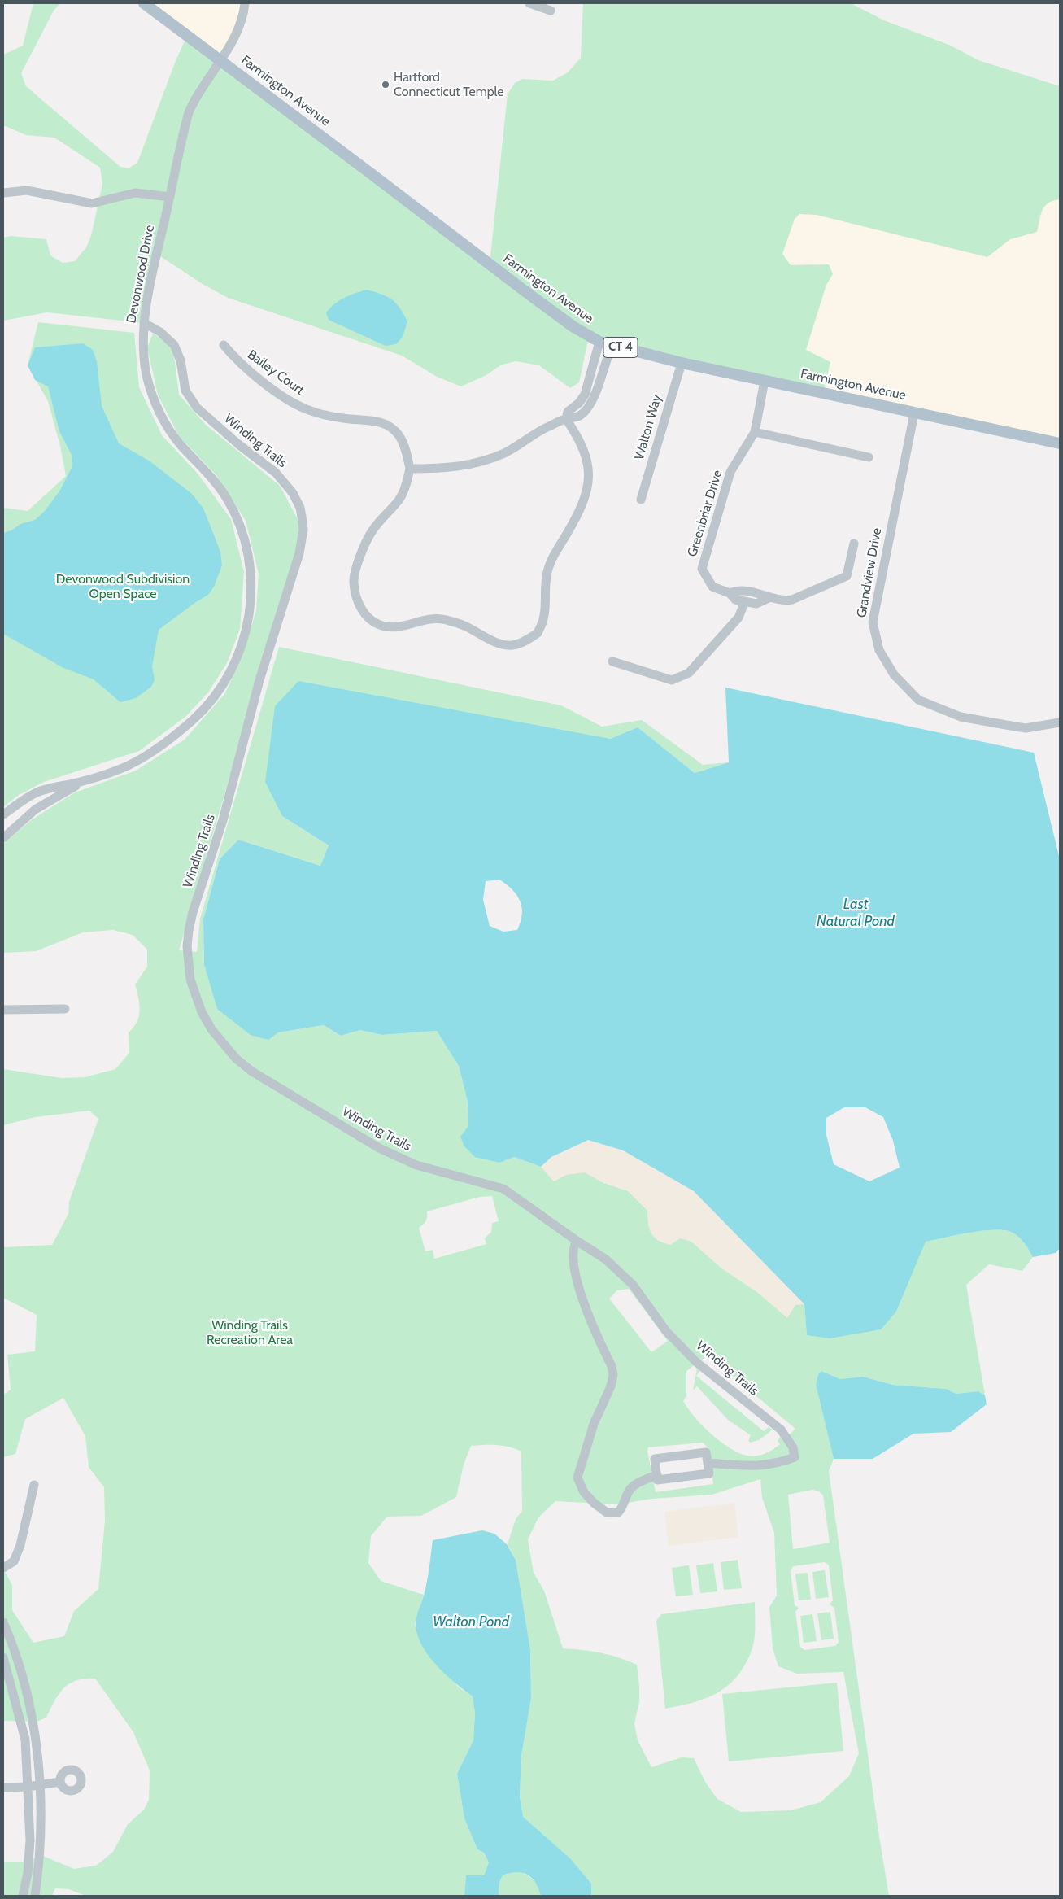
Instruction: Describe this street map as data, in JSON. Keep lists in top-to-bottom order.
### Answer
{
  "streets": {
    "main road": ["Farmington Avenue", "CT 4"],
    "street": [
      "Devonwood Drive",
      "Bailey Court",
      "Walton Way",
      "Winding Trails",
      "Greenbriar Drive",
      "Grandview Drive"
    ]
  },
  "crossings": [
    ["Farmington Avenue", "Devonwood Drive"],
    ["Farmington Avenue", "Walton Way"],
    ["Farmington Avenue", "Greenbriar Drive"],
    ["Farmington Avenue", "Grandview Drive"],
    ["Devonwood Drive", "Winding Trails"]
  ],
  "water": ["Last Natural Pond", "Walton Pond"],
  "parks": ["Devonwood Subdivision Open Space", "Winding Trails Recreation Area"],
  "places": ["Hartford Connecticut Temple"]
}
